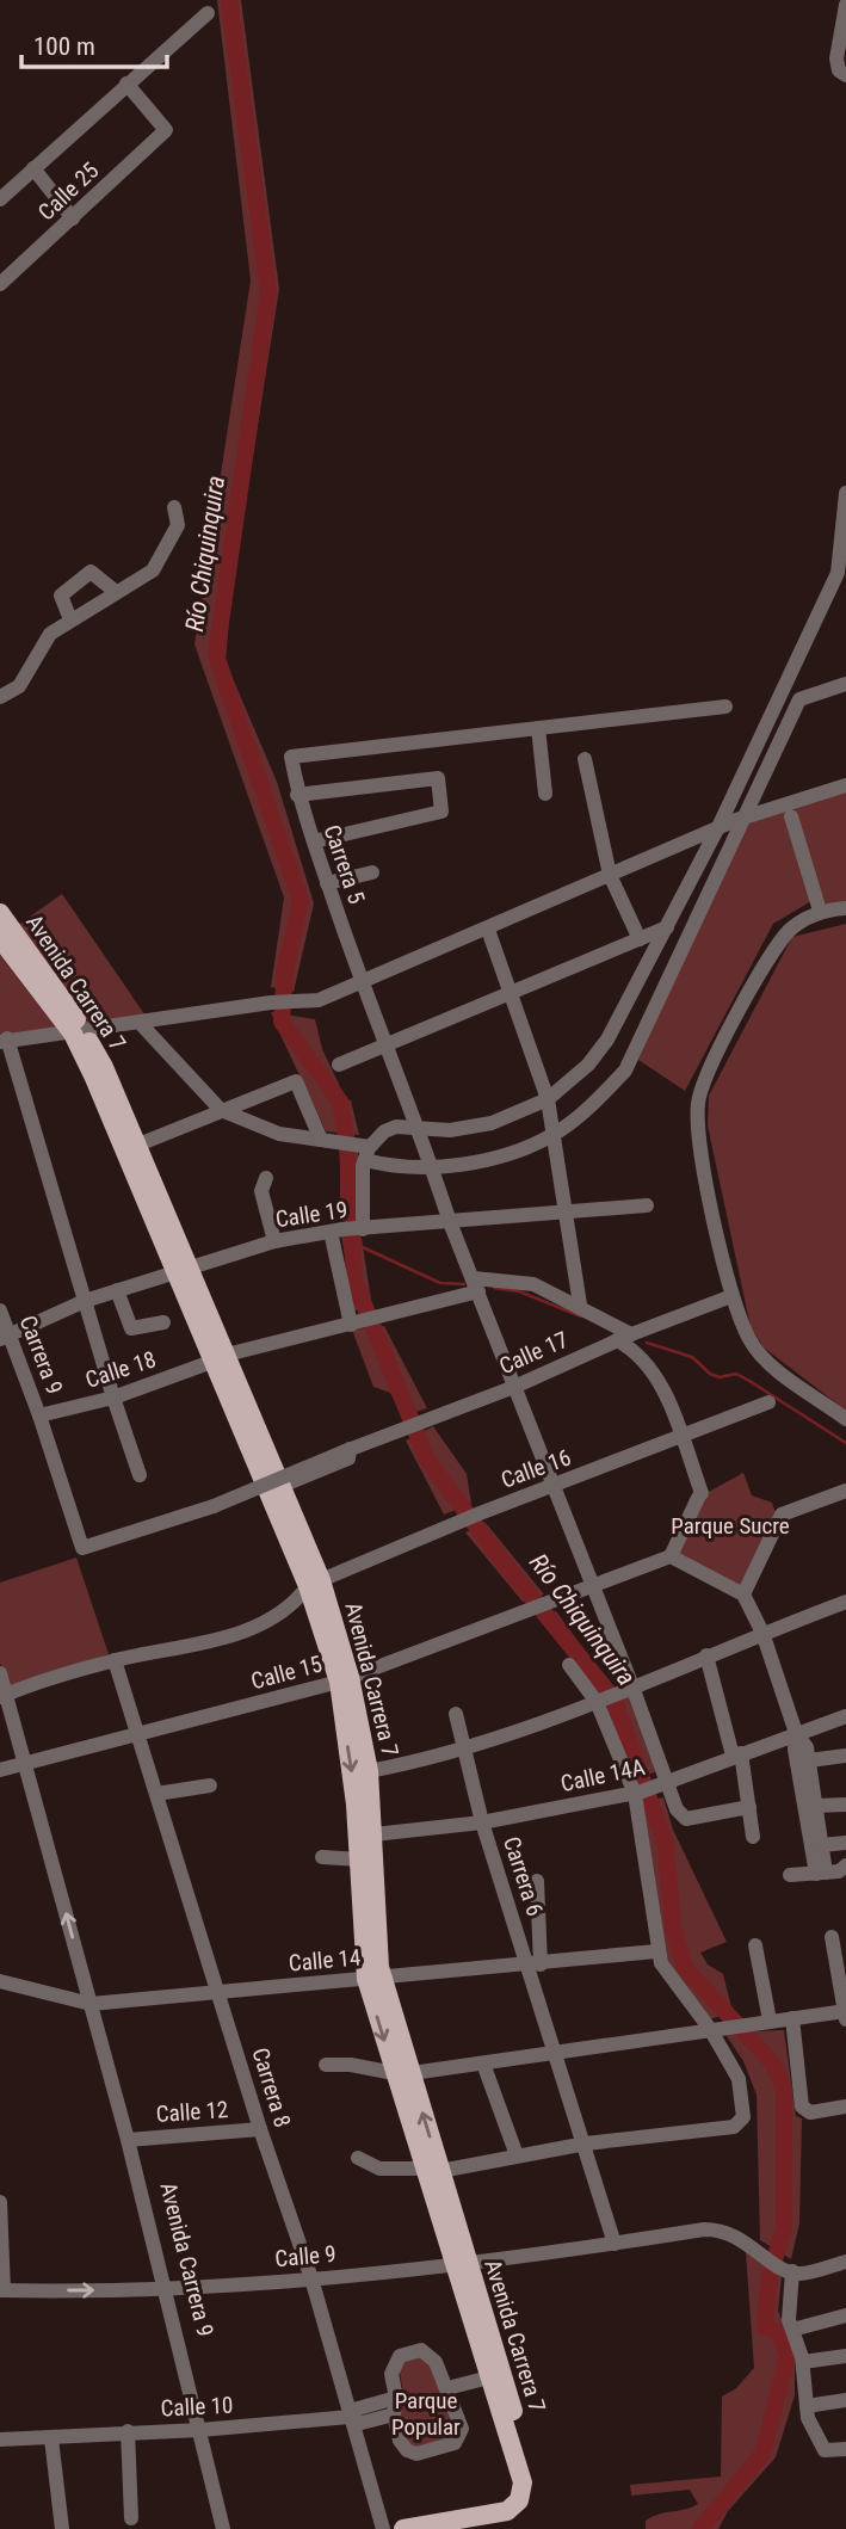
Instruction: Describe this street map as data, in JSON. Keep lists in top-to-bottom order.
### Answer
{
  "streets": {
    "main road": ["Avenida Carrera 7"],
    "street": [
      "Calle 25",
      "Carrera 5",
      "Calle 19",
      "Calle 17",
      "Carrera 9",
      "Calle 18",
      "Calle 16",
      "Calle 15",
      "Calle 14A",
      "Carrera 6",
      "Calle 14",
      "Carrera 8",
      "Calle 12",
      "Calle 9",
      "Avenida Carrera 9",
      "Calle 10"
    ]
  },
  "crossings": [
    ["Carrera 5", "Calle 19"],
    ["Carrera 5", "Calle 17"],
    ["Carrera 5", "Calle 18"],
    ["Carrera 5", "Calle 16"],
    ["Carrera 5", "Calle 15"],
    ["Carrera 5", "Calle 14A"],
    ["Avenida Carrera 7", "Calle 19"],
    ["Avenida Carrera 7", "Calle 17"],
    ["Avenida Carrera 7", "Calle 18"],
    ["Avenida Carrera 7", "Calle 16"],
    ["Avenida Carrera 7", "Calle 15"],
    ["Avenida Carrera 7", "Calle 14A"],
    ["Avenida Carrera 7", "Calle 14"],
    ["Avenida Carrera 7", "Calle 9"],
    ["Calle 19", "Carrera 9"],
    ["Calle 17", "Carrera 9"],
    ["Calle 17", "Calle 18"],
    ["Carrera 9", "Calle 18"],
    ["Calle 16", "Carrera 8"],
    ["Calle 16", "Avenida Carrera 9"],
    ["Calle 15", "Carrera 8"],
    ["Calle 15", "Avenida Carrera 9"],
    ["Calle 14A", "Carrera 6"],
    ["Carrera 6", "Calle 14"],
    ["Calle 14", "Carrera 8"],
    ["Calle 14", "Avenida Carrera 9"],
    ["Carrera 8", "Calle 12"],
    ["Carrera 8", "Calle 9"],
    ["Carrera 8", "Calle 10"],
    ["Calle 12", "Avenida Carrera 9"],
    ["Calle 9", "Avenida Carrera 9"],
    ["Avenida Carrera 9", "Calle 10"]
  ],
  "water": ["Río Chiquinquira"],
  "parks": ["Parque Sucre", "Parque Popular"],
  "scale_bar": "100 m"
}
